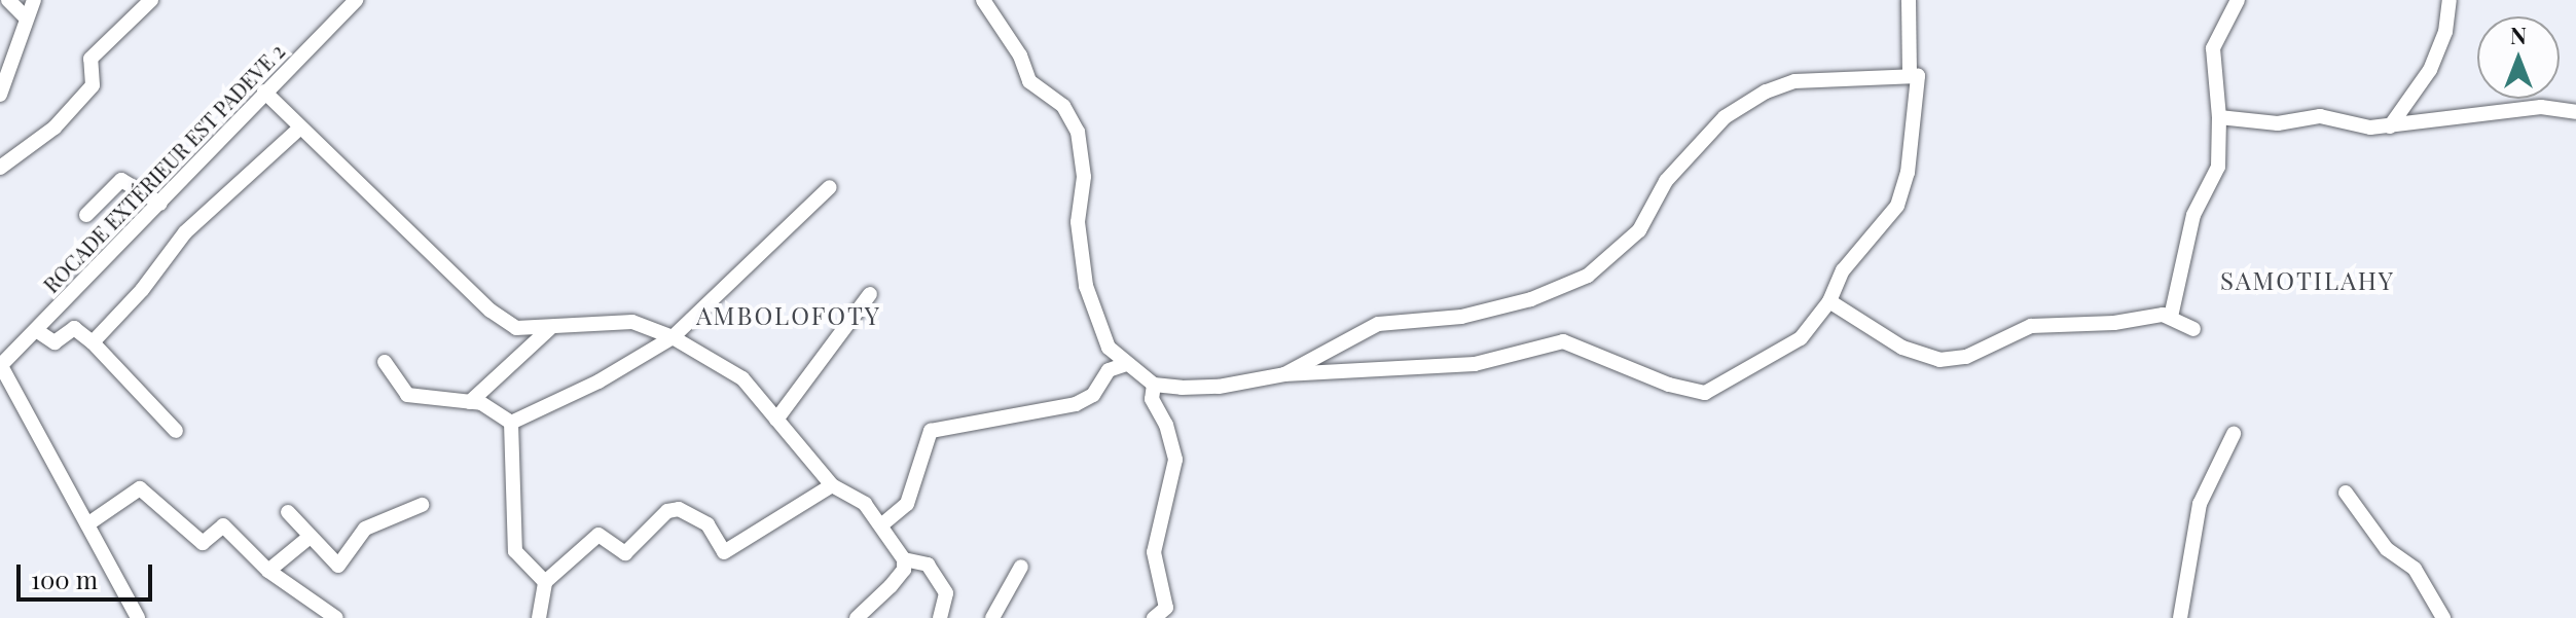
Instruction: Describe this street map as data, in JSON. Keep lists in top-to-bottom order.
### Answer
{
  "streets": {
    "street": ["ROCADE EXTÉRIEUR EST PADEVE 2"]
  },
  "districts": ["SAMOTILAHY", "AMBOLOFOTY"],
  "scale_bar": "100 m",
  "north": "top"
}
